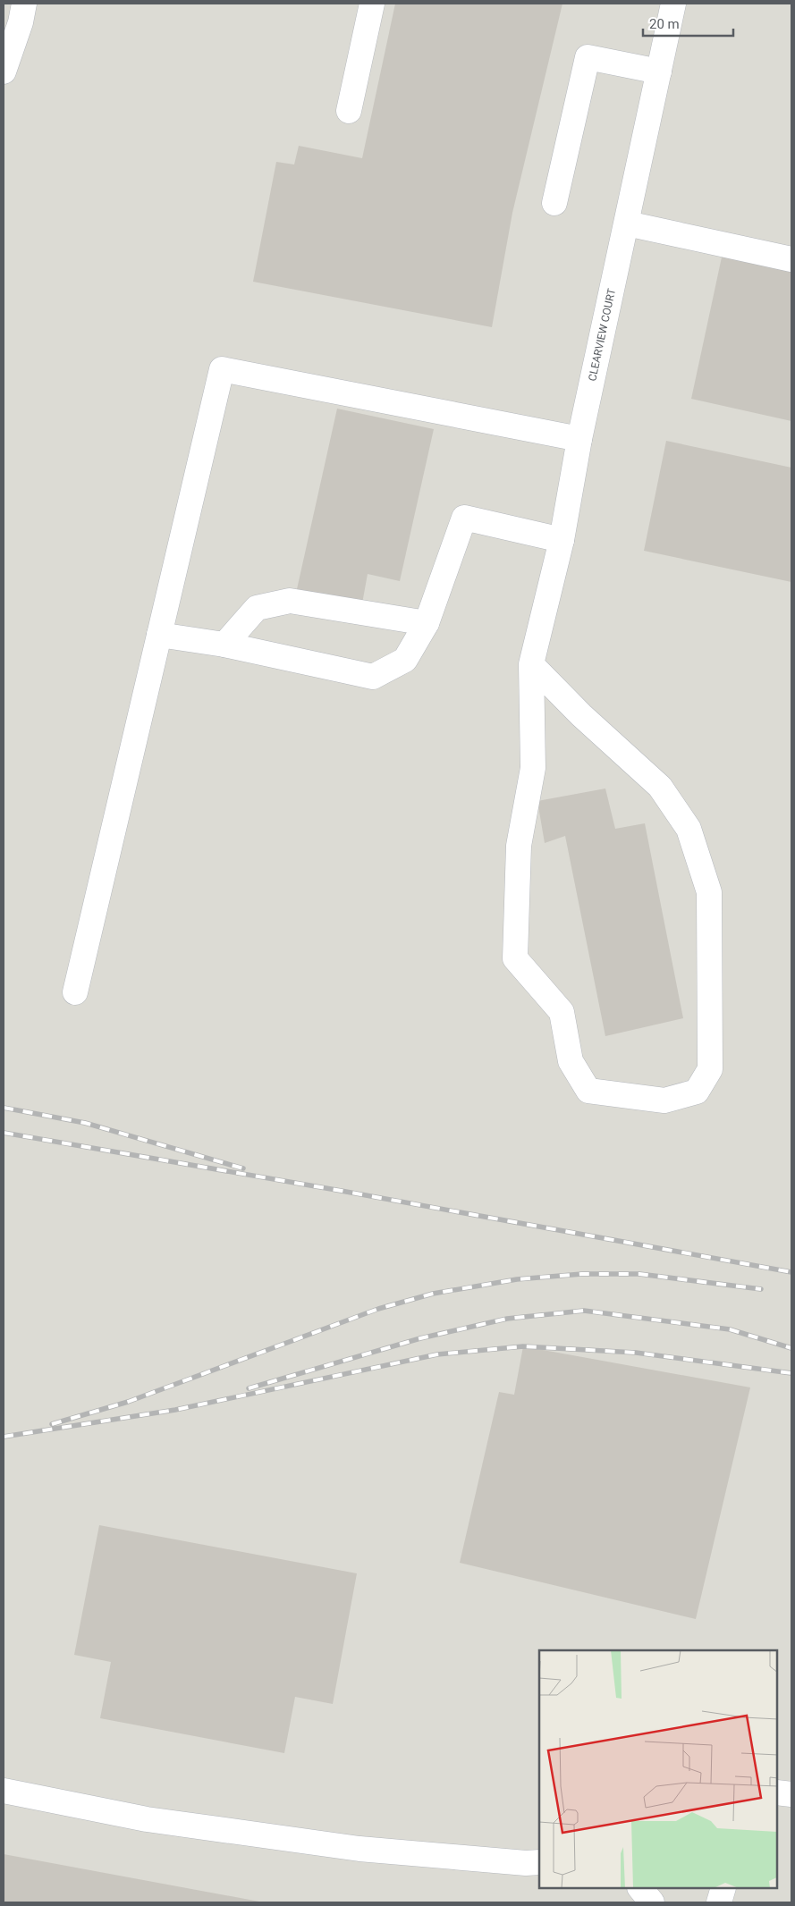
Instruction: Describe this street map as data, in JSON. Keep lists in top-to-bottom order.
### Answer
{
  "streets": {
    "street": ["CLEARVIEW COURT"]
  },
  "scale_bar": "20 m"
}
